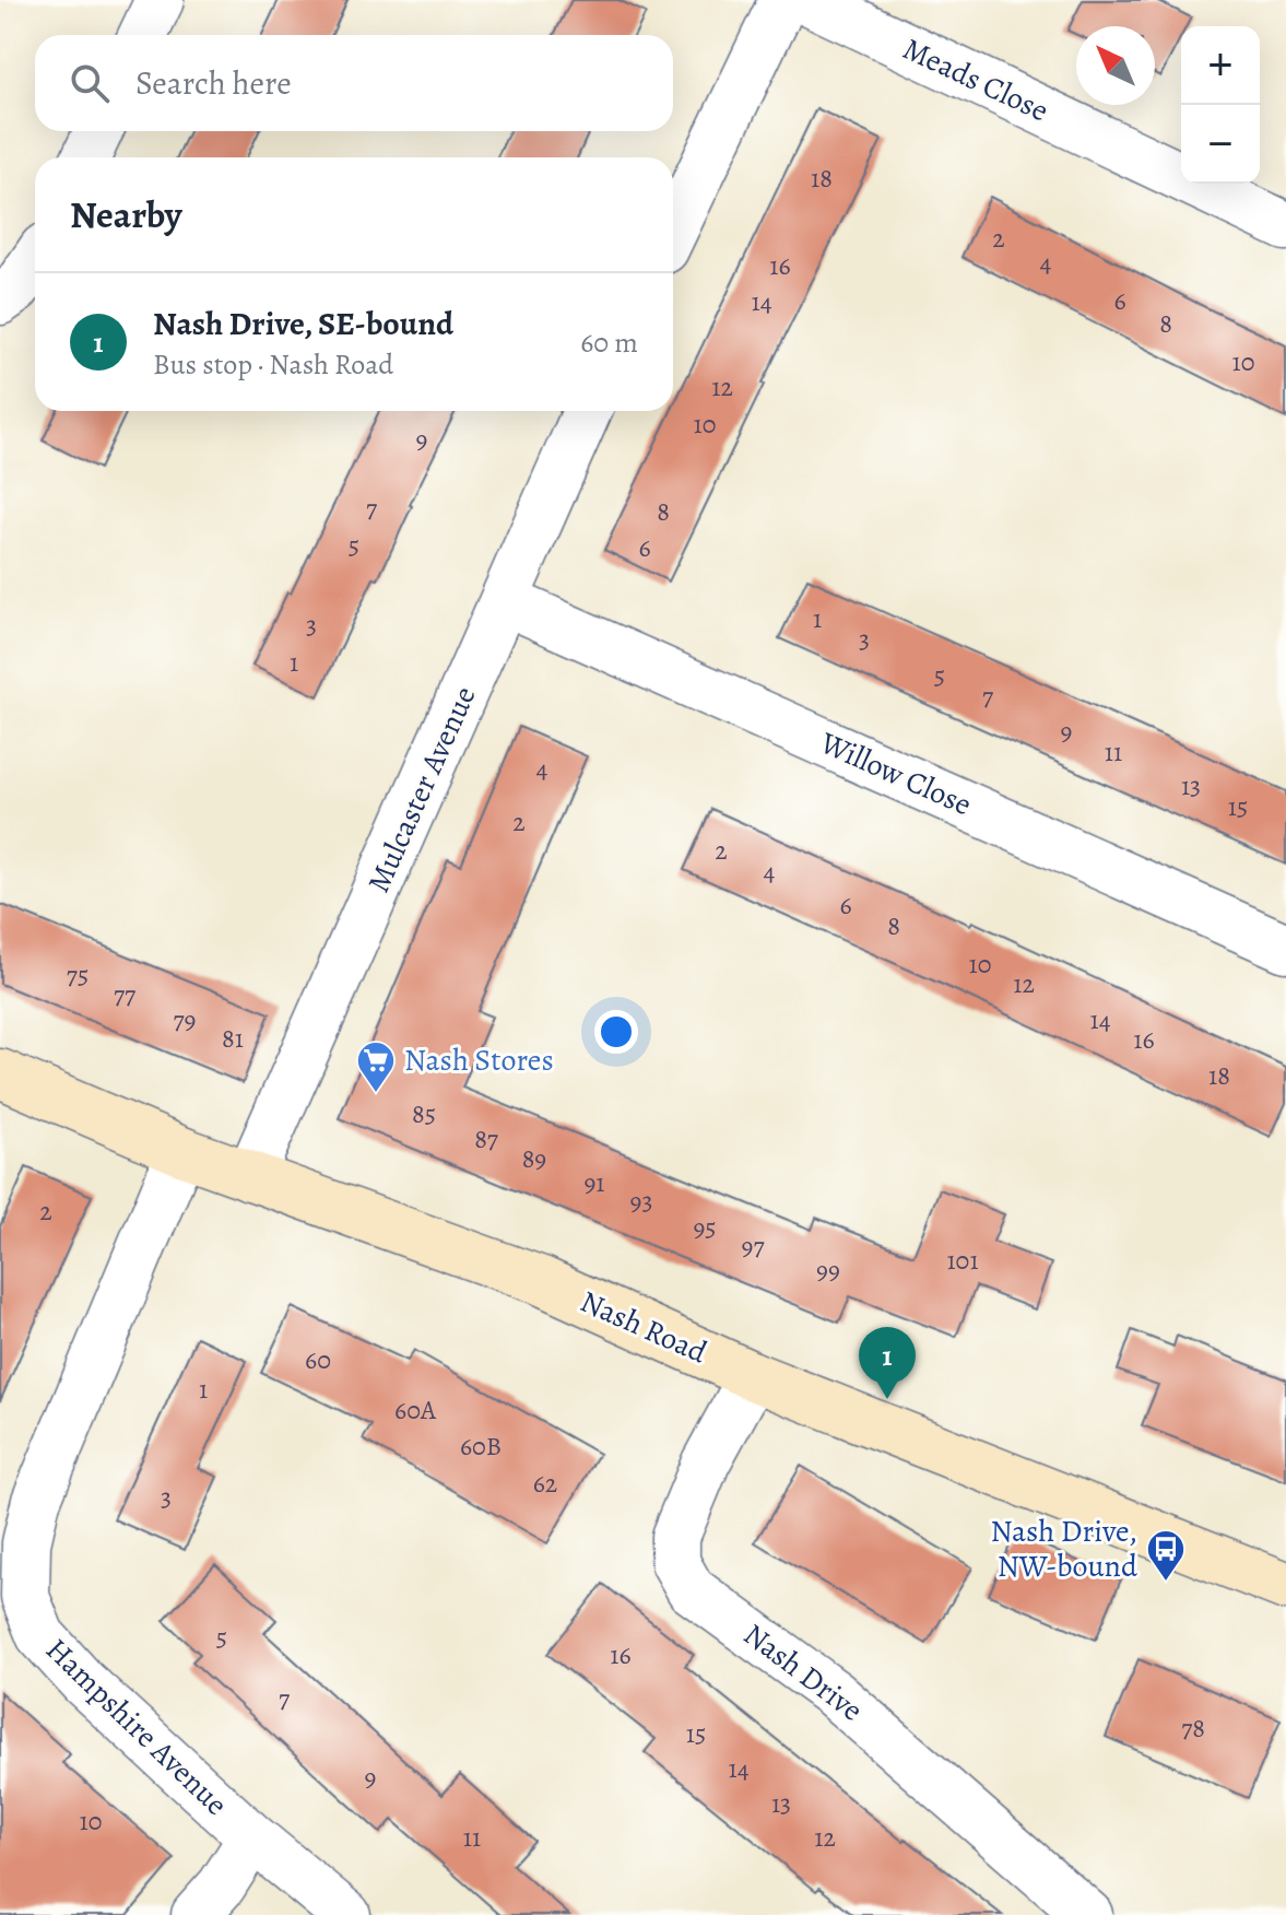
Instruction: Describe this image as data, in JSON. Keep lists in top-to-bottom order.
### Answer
{
  "streets": {
    "street": [
      "Meads Close",
      "Willow Close",
      "Mulcaster Avenue",
      "Nash Road",
      "Nash Drive",
      "Hampshire Avenue"
    ]
  },
  "crossings": [
    ["Willow Close", "Mulcaster Avenue"],
    ["Mulcaster Avenue", "Nash Road"],
    ["Nash Road", "Nash Drive"],
    ["Nash Road", "Hampshire Avenue"]
  ],
  "places": {
    "supermarket": ["Nash Stores"],
    "bus stop": ["Nash Drive, NW-bound"]
  },
  "house_numbers": [
    "18",
    "2",
    "4",
    "16",
    "6",
    "14",
    "8",
    "10",
    "12",
    "10",
    "9",
    "7",
    "8",
    "5",
    "6",
    "1",
    "3",
    "3",
    "1",
    "5",
    "7",
    "9",
    "11",
    "4",
    "13",
    "15",
    "2",
    "2",
    "4",
    "6",
    "8",
    "10",
    "75",
    "12",
    "77",
    "79",
    "14",
    "81",
    "16",
    "18",
    "85",
    "87",
    "89",
    "91",
    "93",
    "2",
    "95",
    "97",
    "101",
    "99",
    "60",
    "1",
    "60A",
    "60B",
    "62",
    "3",
    "5",
    "16",
    "7",
    "78",
    "15",
    "14",
    "9",
    "13",
    "10",
    "11",
    "12"
  ],
  "north": "top left",
  "page": {
    "map_buttons": ["+", "−"],
    "search": "Search here",
    "heading": "Nearby",
    "list": [
      {
        "mark": "1",
        "name": "Nash Drive, SE-bound",
        "note": "Bus stop · Nash Road",
        "value": "60 m"
      }
    ],
    "pins": "1"
  }
}
